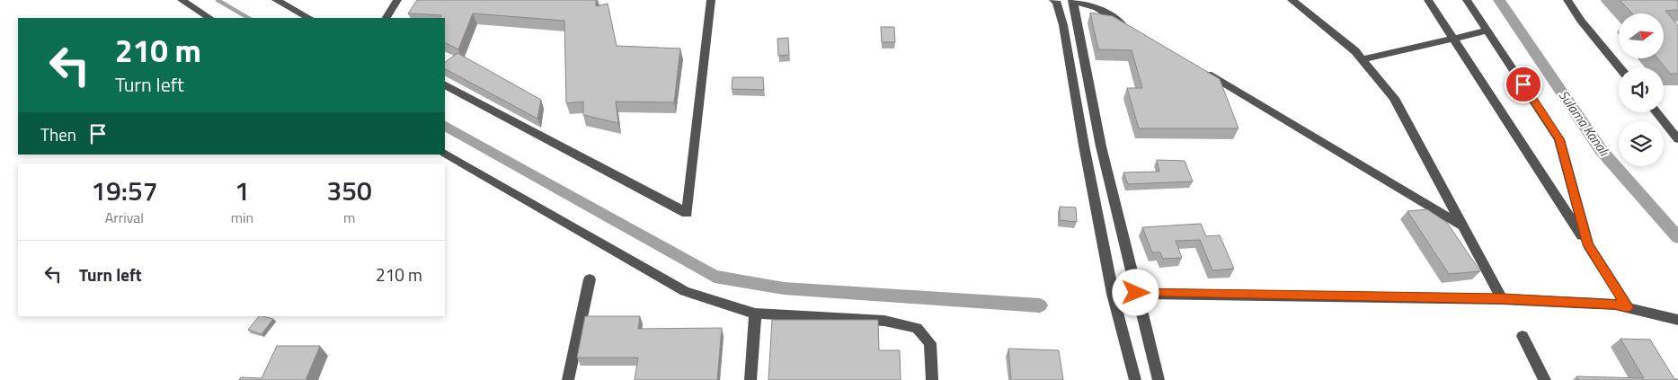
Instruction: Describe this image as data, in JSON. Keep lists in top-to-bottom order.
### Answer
{
  "water": ["Sulama Kanalı"],
  "north": "right",
  "page": {
    "turn": ["210 m", "Turn left"],
    "then": "Then",
    "eta": [
      "19:57",
      "Arrival",
      "1",
      "min",
      "350",
      "m"
    ],
    "list": [
      {
        "name": "Turn left",
        "value": "210 m"
      }
    ]
  }
}
